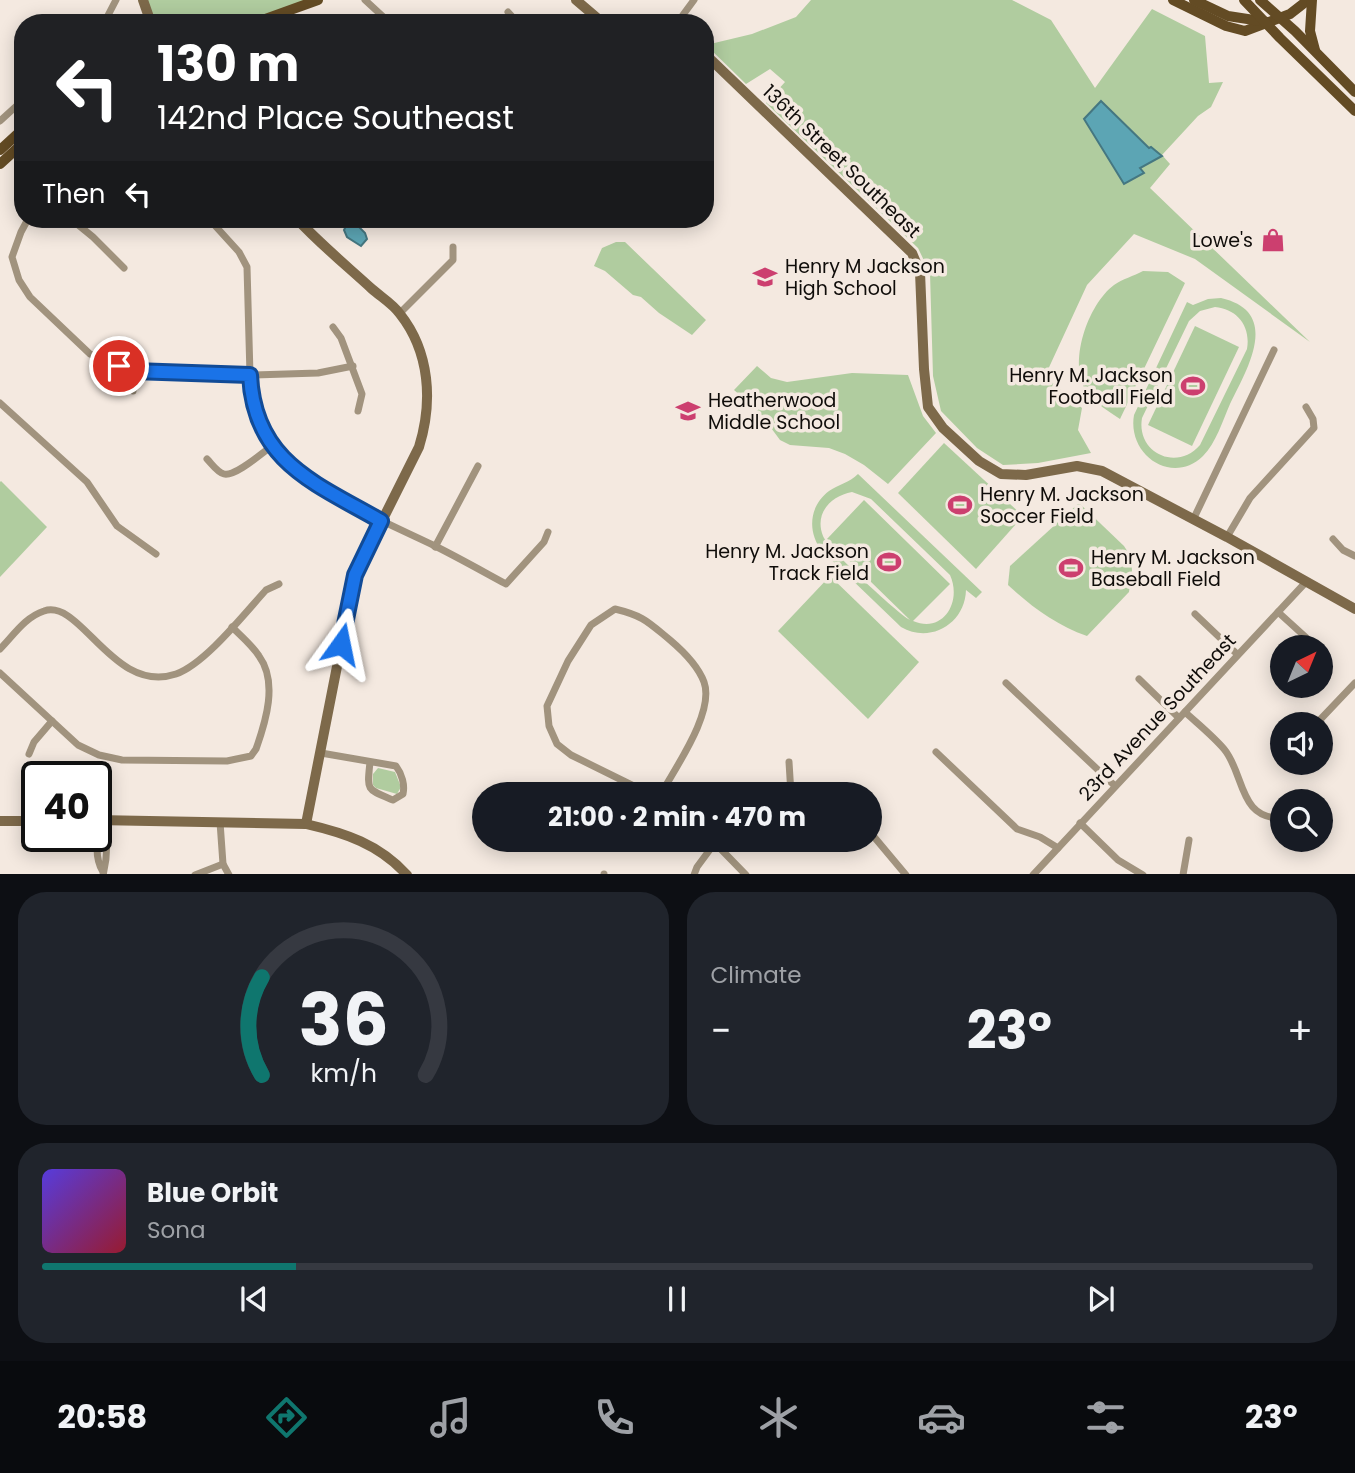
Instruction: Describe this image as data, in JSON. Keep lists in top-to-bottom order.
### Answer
{
  "streets": {
    "street": ["136th Street Southeast", "23rd Avenue Southeast"]
  },
  "crossings": [
    ["136th Street Southeast", "23rd Avenue Southeast"]
  ],
  "places": {
    "shop": ["Lowe's"],
    "school or university": ["Henry M Jackson High School", "Heatherwood Middle School"],
    "sports": [
      "Henry M. Jackson Football Field",
      "Henry M. Jackson Soccer Field",
      "Henry M. Jackson Track Field",
      "Henry M. Jackson Baseball Field"
    ]
  },
  "north": "top right",
  "page": {
    "turn": ["130 m", "142nd Place Southeast"],
    "then": "Then",
    "limit": "40",
    "trip": "21:00 · 2 min · 470 m",
    "tile": "Climate",
    "heat": ["−", "23°", "+"],
    "song": ["Blue Orbit", "Sona"],
    "tabs": ["20:58", "23°"],
    "gauge": ["36", "km/h"]
  }
}
